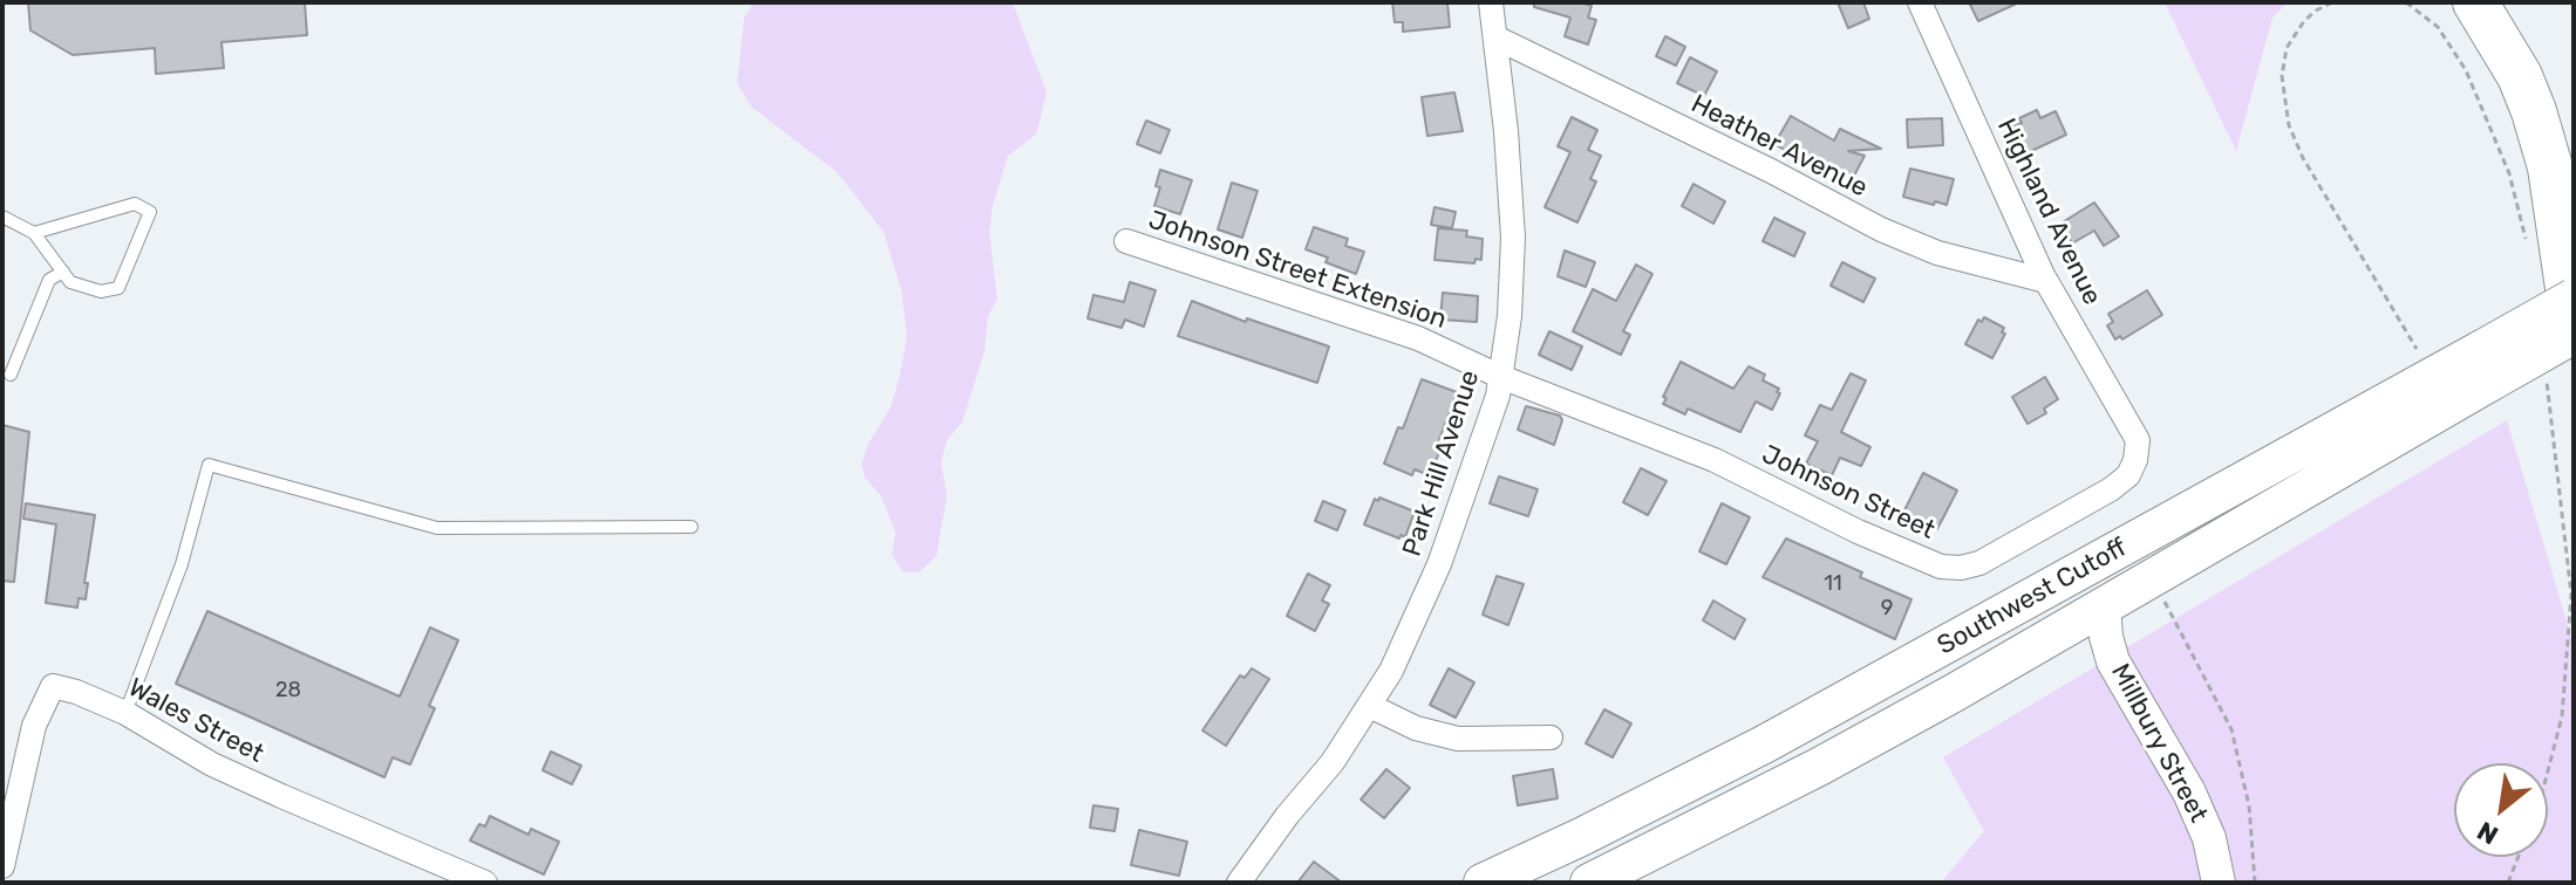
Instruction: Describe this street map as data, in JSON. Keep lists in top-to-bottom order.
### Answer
{
  "streets": {
    "main road": ["Southwest Cutoff", "Millbury Street"],
    "street": [
      "Heather Avenue",
      "Highland Avenue",
      "Johnson Street Extension",
      "Park Hill Avenue",
      "Johnson Street",
      "Wales Street"
    ]
  },
  "crossings": [
    ["Heather Avenue", "Highland Avenue"],
    ["Heather Avenue", "Park Hill Avenue"],
    ["Highland Avenue", "Johnson Street"],
    ["Johnson Street Extension", "Park Hill Avenue"],
    ["Johnson Street Extension", "Johnson Street"],
    ["Park Hill Avenue", "Johnson Street"],
    ["Southwest Cutoff", "Millbury Street"]
  ],
  "house_numbers": ["11", "9", "28"],
  "north": "bottom left"
}
